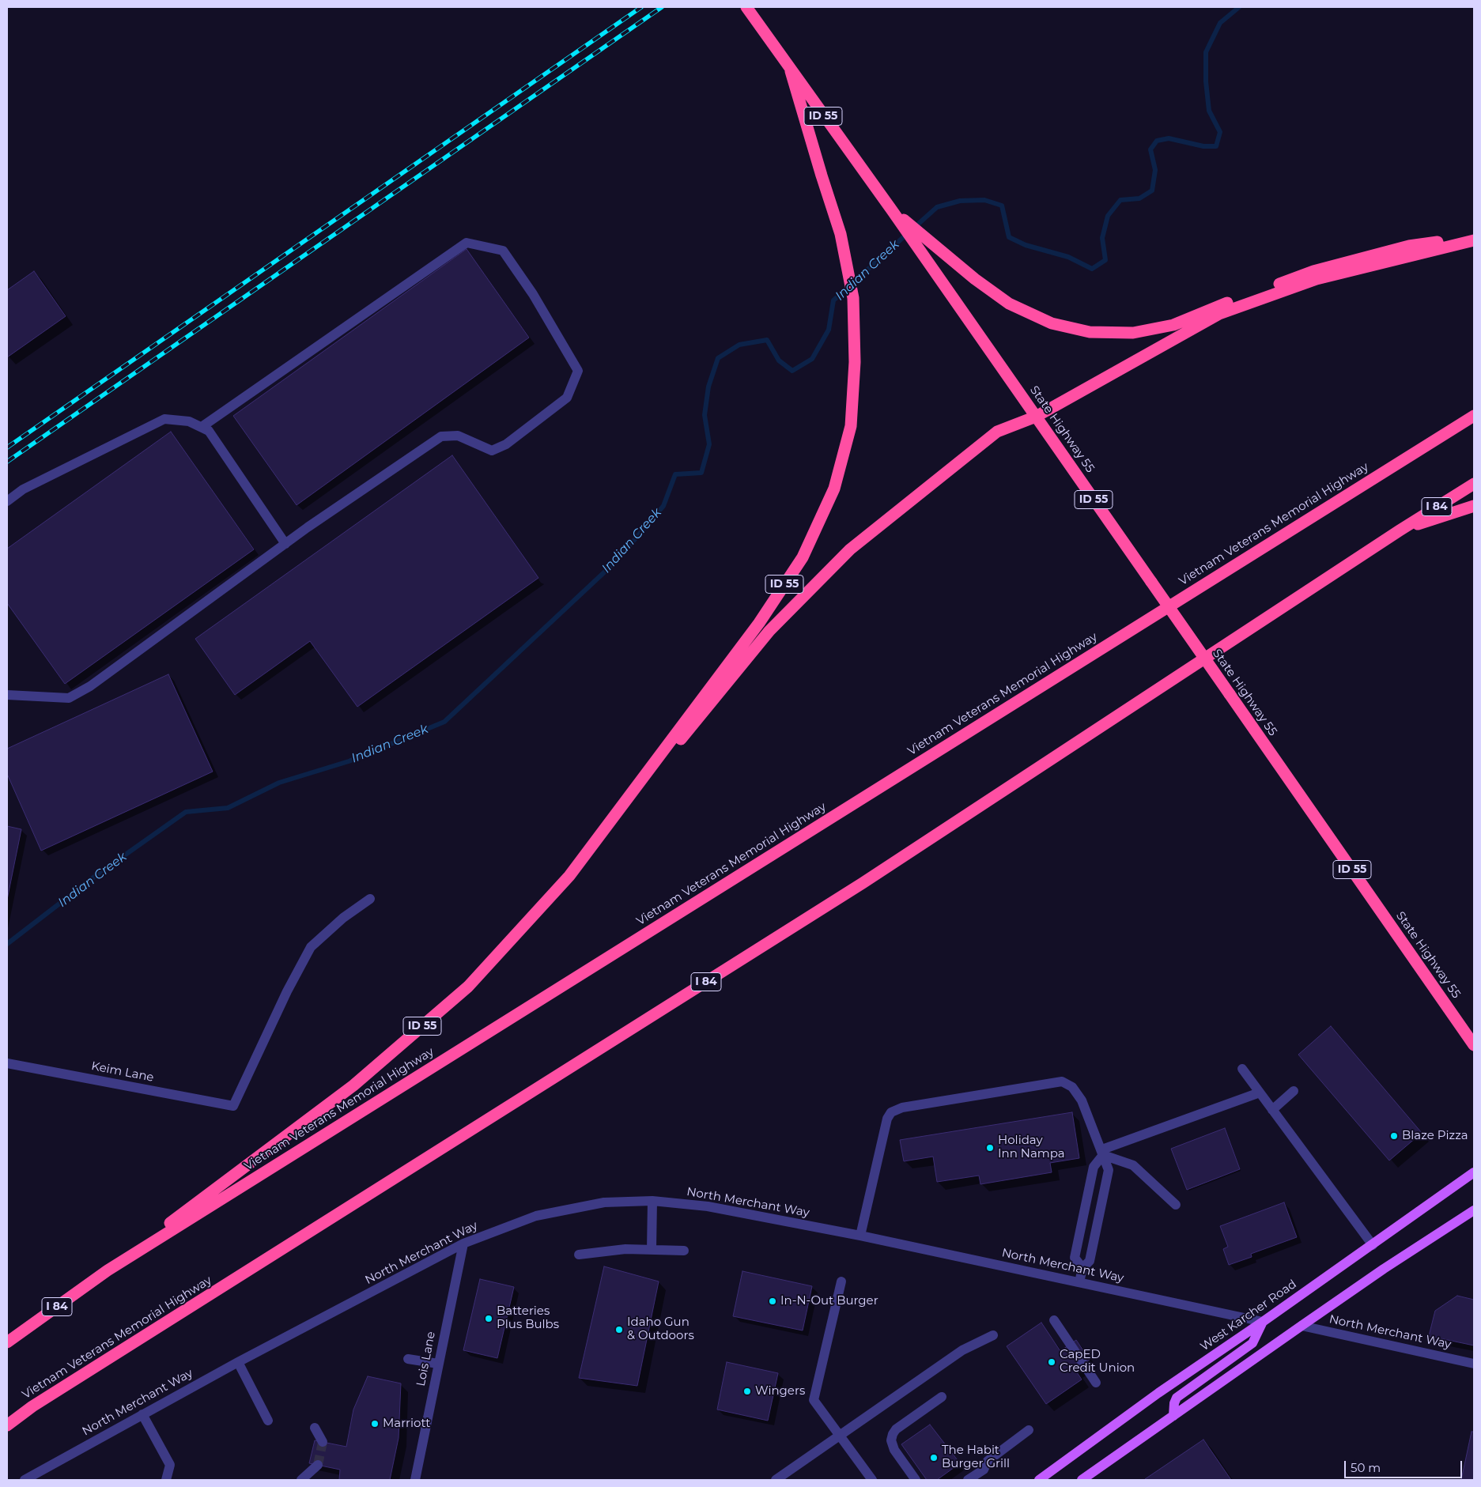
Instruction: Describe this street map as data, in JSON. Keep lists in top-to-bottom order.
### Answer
{
  "streets": {
    "highway": [
      "ID 55",
      "State Highway 55",
      "I 84",
      "Vietnam Veterans Memorial Highway"
    ],
    "main road": ["West Karcher Road"],
    "street": ["Keim Lane", "North Merchant Way", "Lois Lane"]
  },
  "crossings": [
    ["ID 55", "State Highway 55"],
    ["ID 55", "Vietnam Veterans Memorial Highway"],
    ["I 84", "Vietnam Veterans Memorial Highway"],
    ["North Merchant Way", "West Karcher Road"],
    ["North Merchant Way", "Lois Lane"]
  ],
  "water": ["Indian Creek"],
  "places": [
    "Blaze Pizza",
    "Holiday Inn Nampa",
    "In-N-Out Burger",
    "Batteries Plus Bulbs",
    "Idaho Gun & Outdoors",
    "CapED Credit Union",
    "Wingers",
    "Marriott",
    "The Habit Burger Grill"
  ],
  "scale_bar": "50 m"
}
